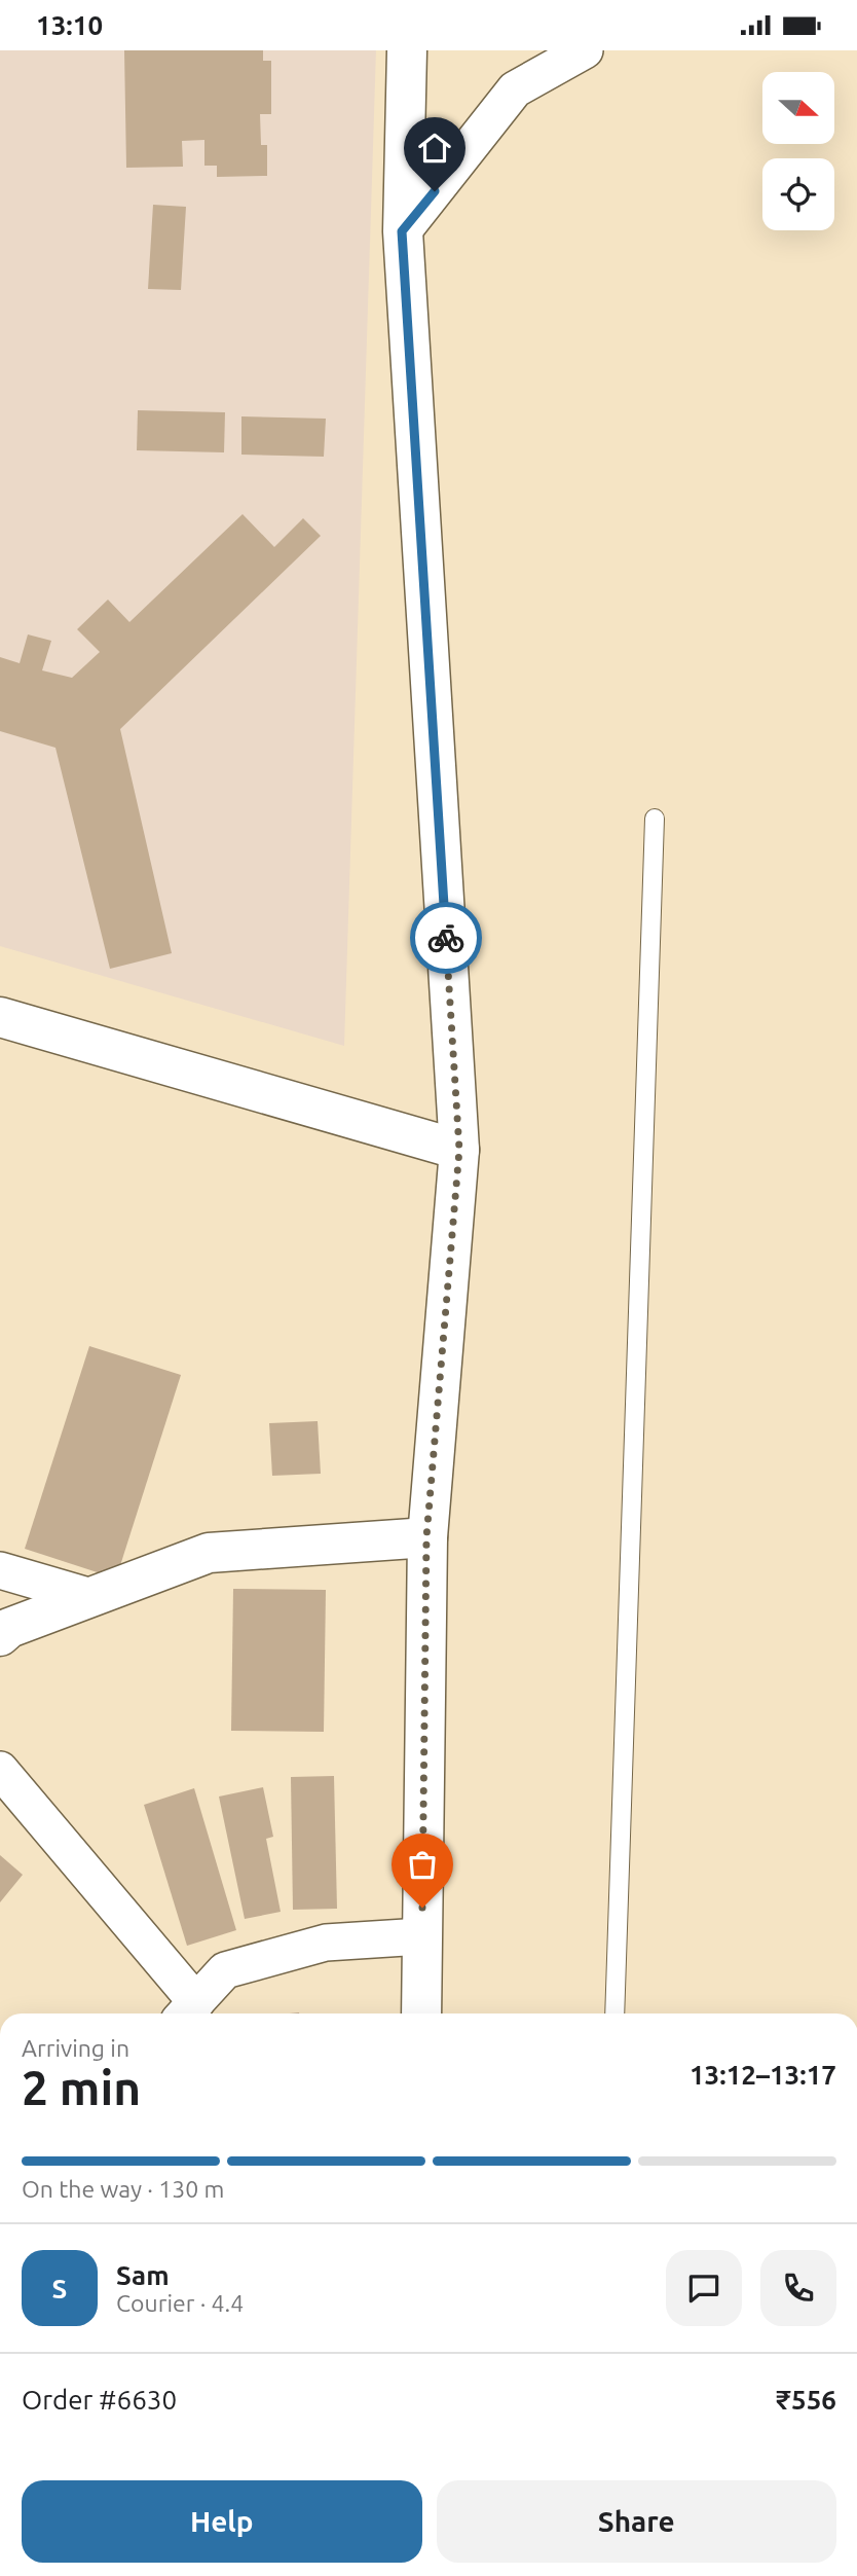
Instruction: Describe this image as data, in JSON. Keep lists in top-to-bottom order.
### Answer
{
  "north": "right",
  "page": {
    "status": "13:10",
    "heading": ["2 min", "Arriving in", "13:12–13:17"],
    "panel": [
      "Sam",
      "Courier · 4.4",
      "Order #6630",
      "₹556"
    ],
    "bar": "On the way · 130 m",
    "round": "S",
    "buttons": ["Help", "Share"]
  }
}
